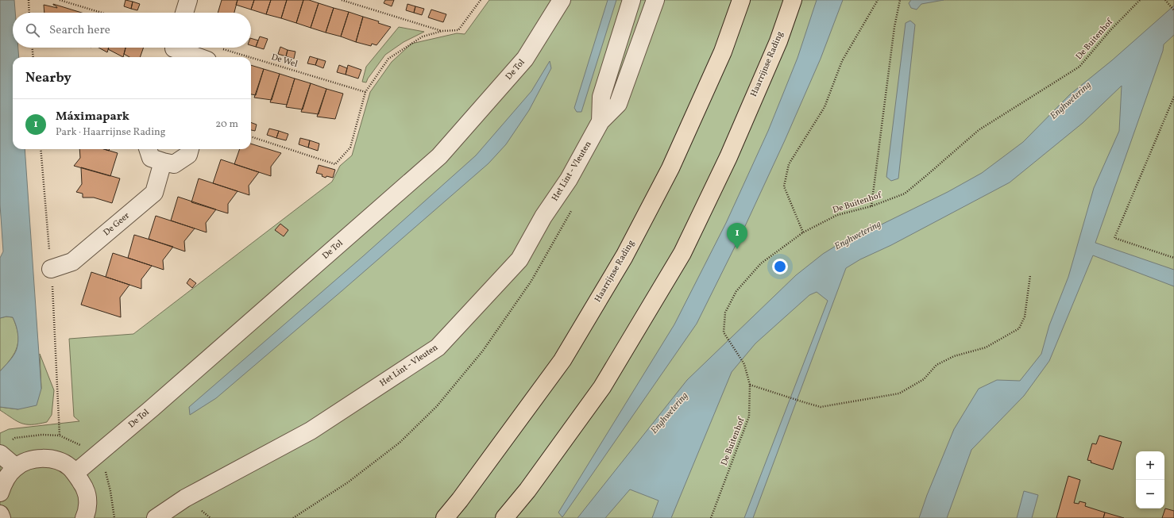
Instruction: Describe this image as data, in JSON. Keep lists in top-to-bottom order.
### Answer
{
  "streets": {
    "main road": ["Haarrijnse Rading"],
    "street": ["De Tol", "Het Lint - Vleuten", "De Geer"],
    "path": ["De Buitenhof", "De Wel"]
  },
  "water": ["Enghwetering"],
  "page": {
    "search": "Search here",
    "heading": "Nearby",
    "list": [
      {
        "mark": "1",
        "name": "Máximapark",
        "note": "Park · Haarrijnse Rading",
        "value": "20 m"
      }
    ],
    "pins": "1",
    "map_buttons": ["+", "−"]
  }
}
